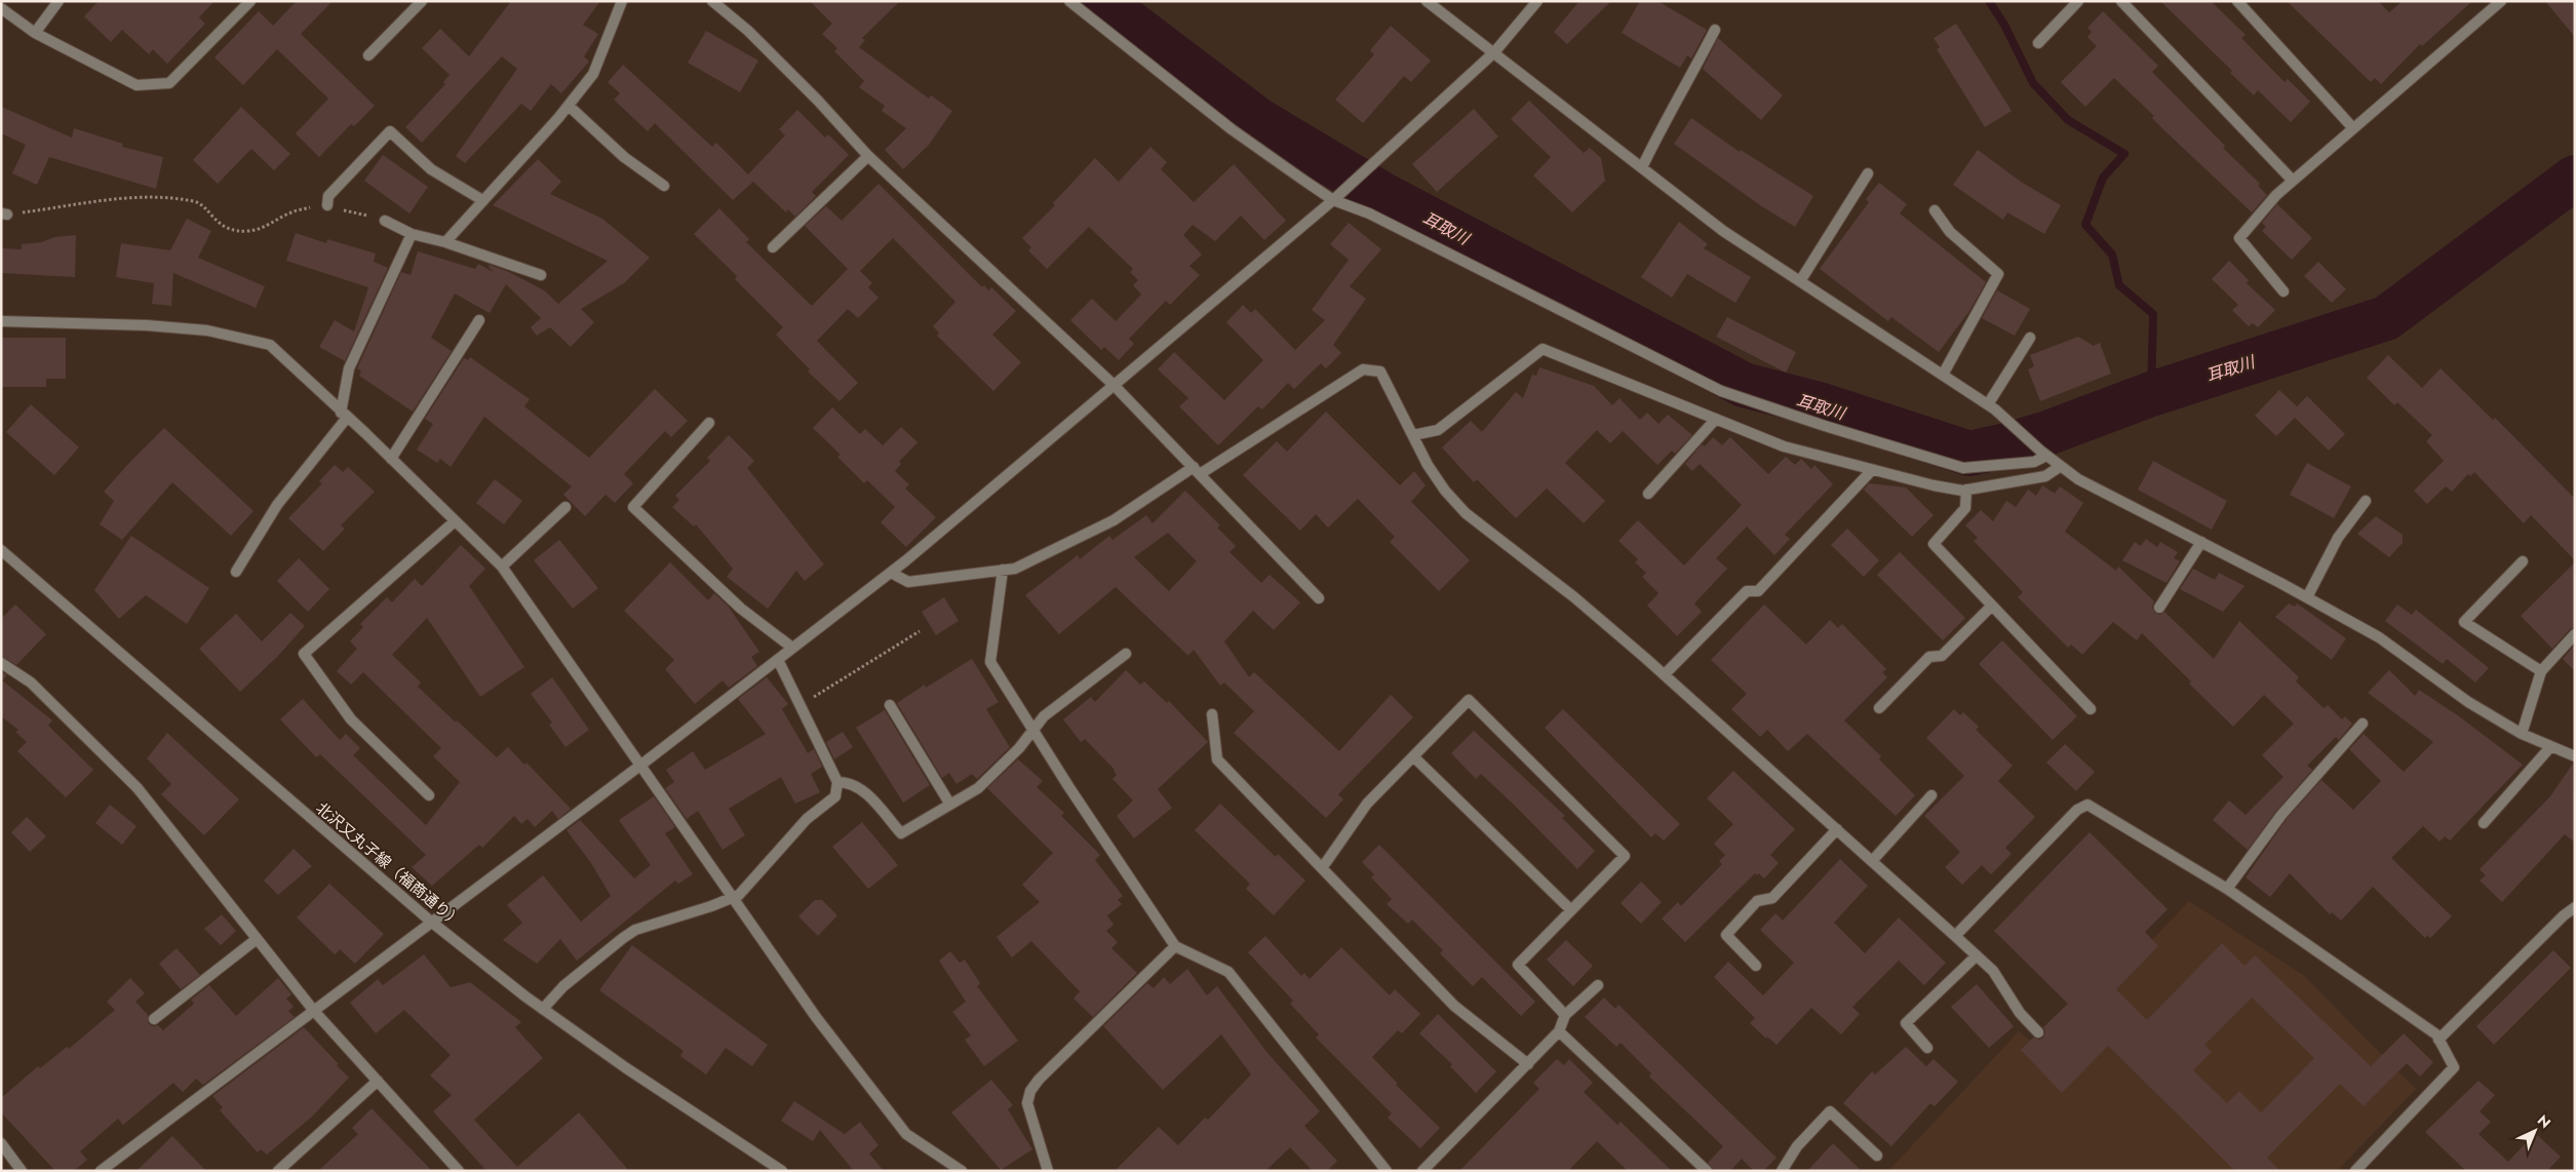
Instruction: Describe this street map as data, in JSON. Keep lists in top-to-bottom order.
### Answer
{
  "streets": {
    "street": ["北沢又丸子線（福商通り）"]
  },
  "water": ["耳取川"],
  "north": "top right"
}
